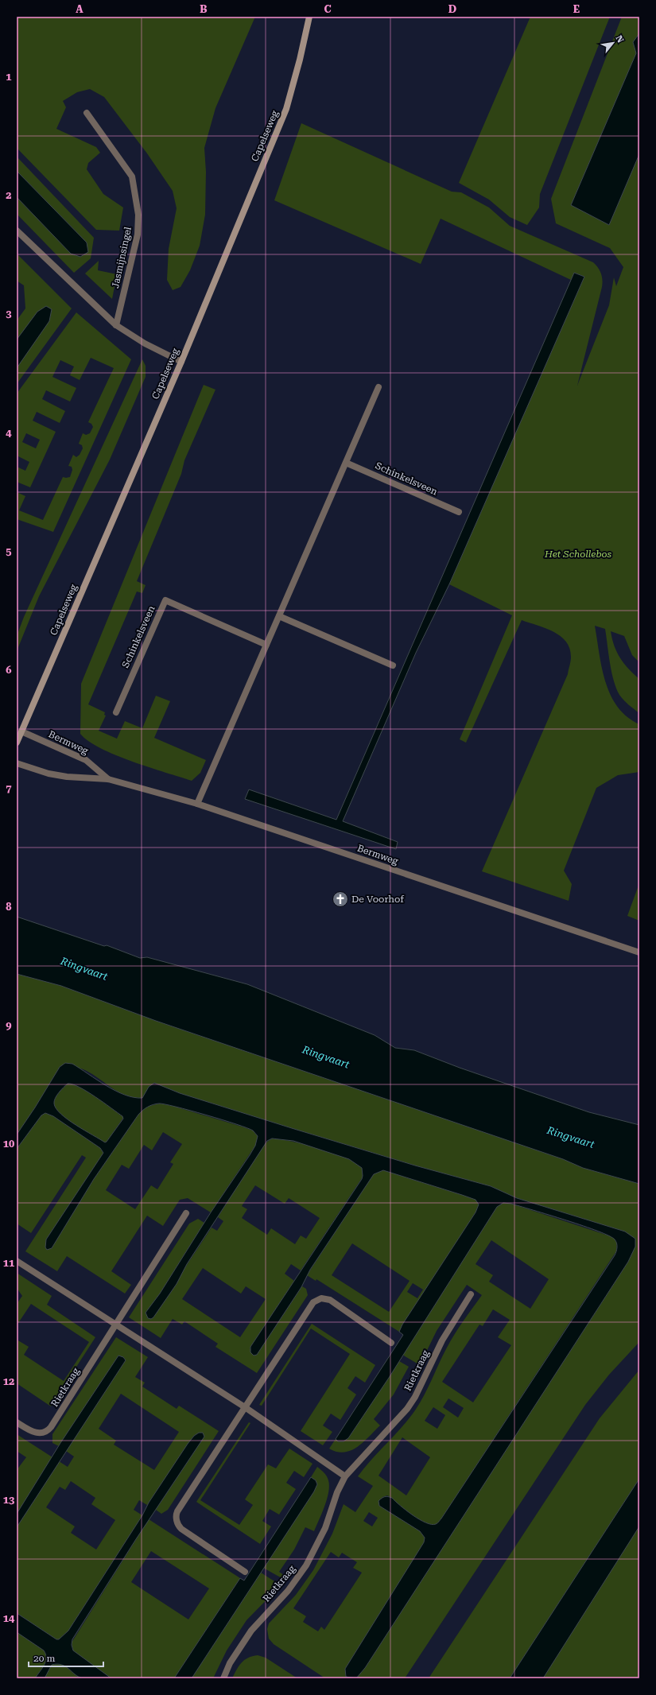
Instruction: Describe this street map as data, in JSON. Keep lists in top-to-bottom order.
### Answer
{
  "streets": {
    "main road": ["Capelseweg"],
    "street": [
      "Jasmijnsingel",
      "Schinkelsveen",
      "Bermweg",
      "Rietkraag"
    ]
  },
  "crossings": [
    ["Capelseweg", "Bermweg"]
  ],
  "water": ["Ringvaart"],
  "parks": ["Het Schollebos"],
  "places": {
    "church": ["De Voorhof"]
  },
  "scale_bar": "20 m",
  "north": "top right",
  "grid": {
    "columns": [
      "A",
      "B",
      "C",
      "D",
      "E"
    ],
    "rows": [
      "1",
      "2",
      "3",
      "4",
      "5",
      "6",
      "7",
      "8",
      "9",
      "10",
      "11",
      "12",
      "13",
      "14"
    ]
  }
}
